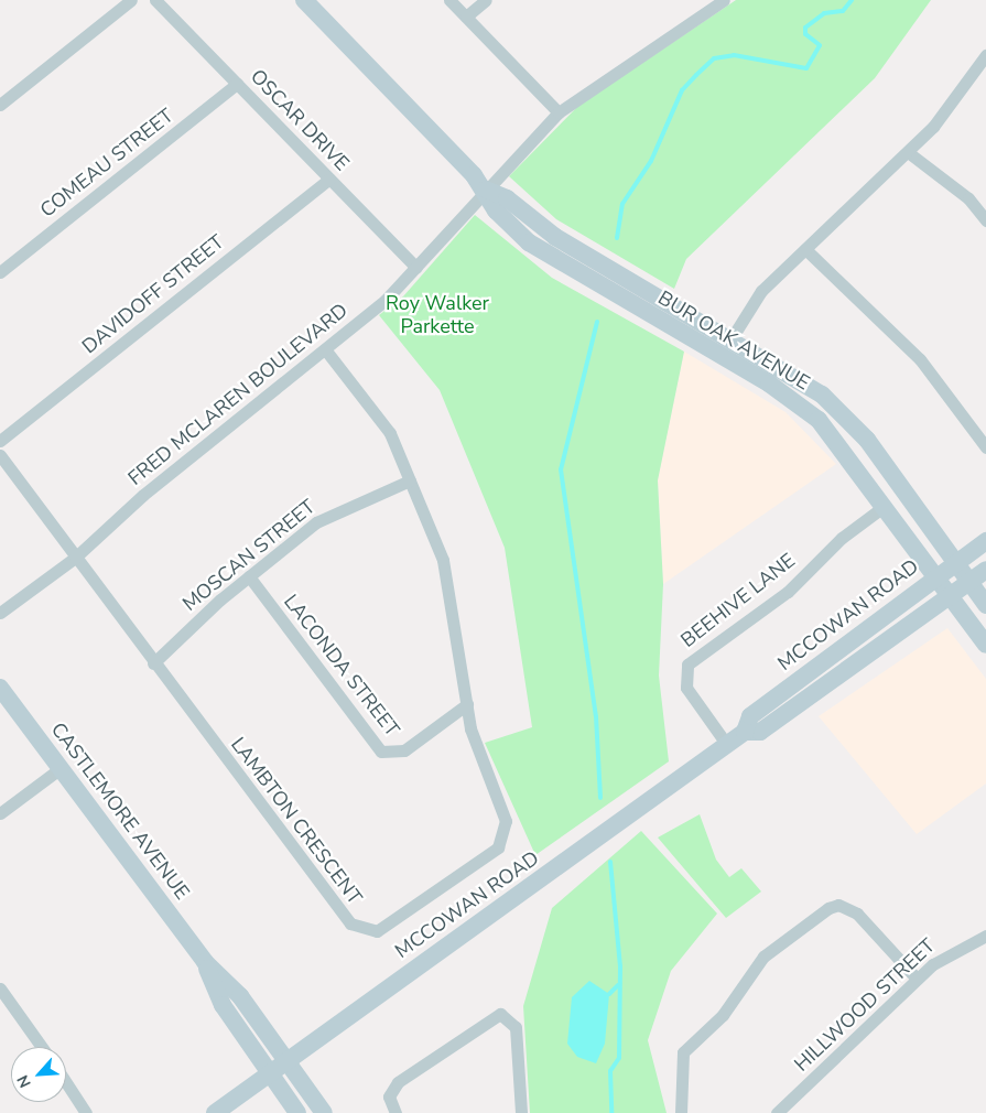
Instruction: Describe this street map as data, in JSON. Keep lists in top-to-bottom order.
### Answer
{
  "streets": {
    "street": [
      "OSCAR DRIVE",
      "COMEAU STREET",
      "DAVIDOFF STREET",
      "BUR OAK AVENUE",
      "FRED MCLAREN BOULEVARD",
      "MOSCAN STREET",
      "BEEHIVE LANE",
      "MCCOWAN ROAD",
      "LACONDA STREET",
      "CASTLEMORE AVENUE",
      "LAMBTON CRESCENT",
      "HILLWOOD STREET"
    ]
  },
  "crossings": [
    ["OSCAR DRIVE", "COMEAU STREET"],
    ["OSCAR DRIVE", "DAVIDOFF STREET"],
    ["OSCAR DRIVE", "FRED MCLAREN BOULEVARD"],
    ["BUR OAK AVENUE", "FRED MCLAREN BOULEVARD"],
    ["BUR OAK AVENUE", "BEEHIVE LANE"],
    ["BUR OAK AVENUE", "MCCOWAN ROAD"],
    ["FRED MCLAREN BOULEVARD", "LAMBTON CRESCENT"],
    ["MOSCAN STREET", "LACONDA STREET"],
    ["MOSCAN STREET", "LAMBTON CRESCENT"],
    ["BEEHIVE LANE", "MCCOWAN ROAD"],
    ["MCCOWAN ROAD", "CASTLEMORE AVENUE"],
    ["LACONDA STREET", "LAMBTON CRESCENT"]
  ],
  "parks": ["Roy Walker Parkette"],
  "north": "bottom left"
}
